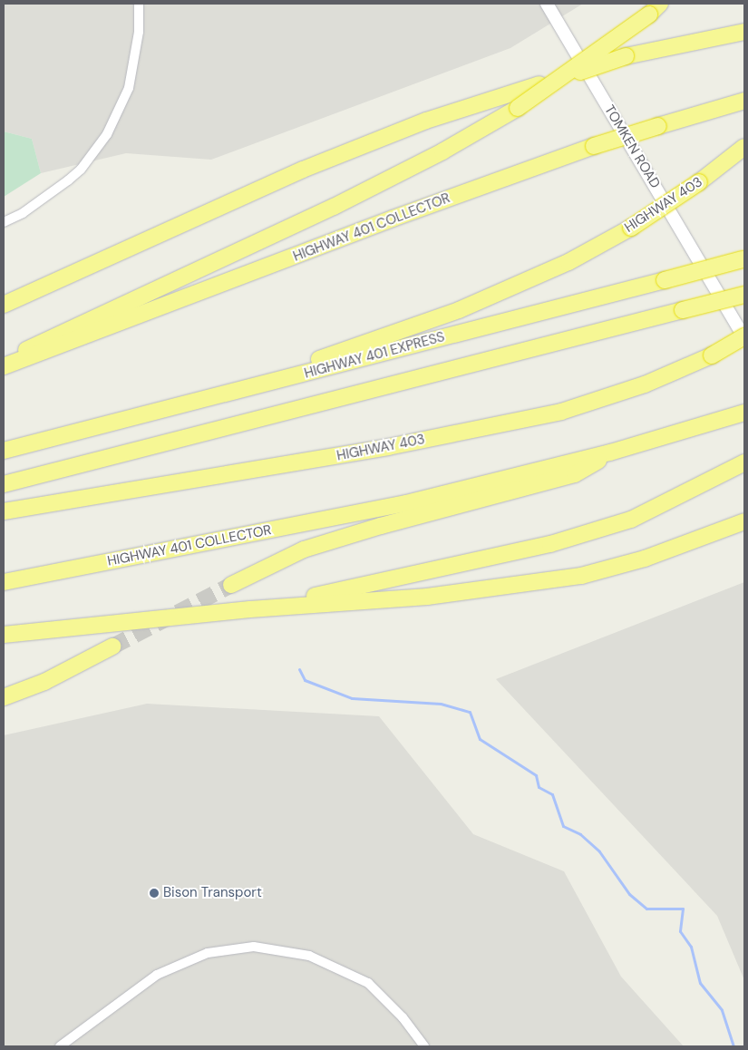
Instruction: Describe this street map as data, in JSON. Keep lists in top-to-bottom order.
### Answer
{
  "streets": {
    "highway": ["HIGHWAY 403", "HIGHWAY 401 COLLECTOR", "HIGHWAY 401 EXPRESS"],
    "main road": ["TOMKEN ROAD"]
  },
  "crossings": [
    ["TOMKEN ROAD", "HIGHWAY 403"],
    ["HIGHWAY 403", "HIGHWAY 401 EXPRESS"]
  ],
  "places": ["Bison Transport"]
}
